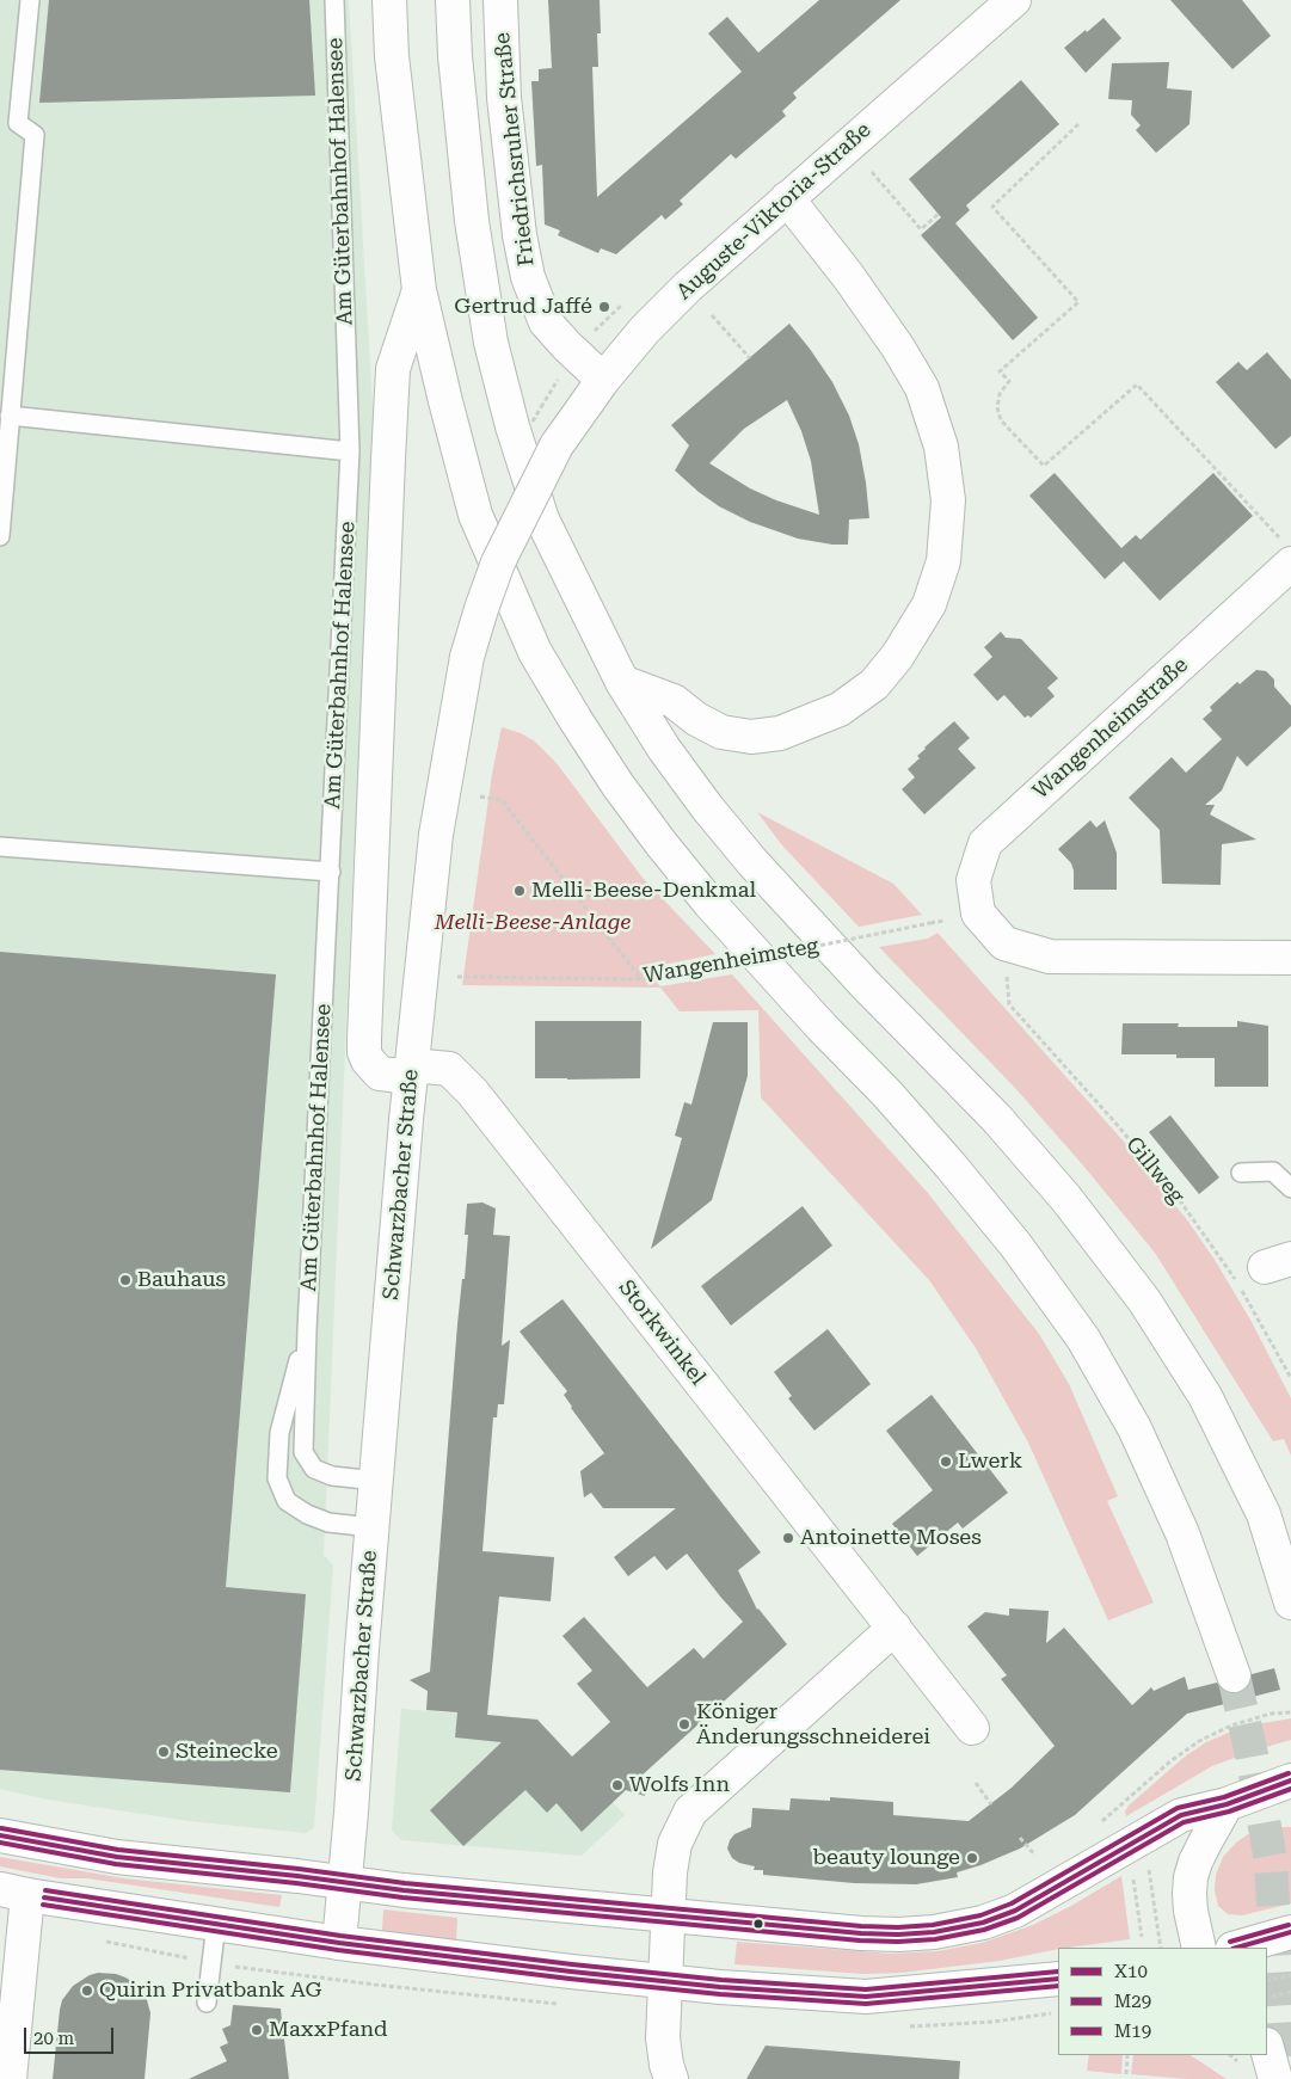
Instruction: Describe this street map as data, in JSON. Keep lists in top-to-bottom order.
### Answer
{
  "streets": {
    "main road": [
      "Friedrichsruher Straße",
      "Auguste-Viktoria-Straße",
      "Wangenheimstraße",
      "Schwarzbacher Straße",
      "Storkwinkel"
    ],
    "lane": ["Am Güterbahnhof Halensee"],
    "path": ["Wangenheimsteg", "Gillweg"]
  },
  "crossings": [
    ["Friedrichsruher Straße", "Auguste-Viktoria-Straße"],
    ["Am Güterbahnhof Halensee", "Schwarzbacher Straße"],
    ["Auguste-Viktoria-Straße", "Schwarzbacher Straße"],
    ["Schwarzbacher Straße", "Storkwinkel"]
  ],
  "parks": ["Melli-Beese-Anlage"],
  "places": [
    "Gertrud Jaffé",
    "Melli-Beese-Denkmal",
    "Bauhaus",
    "Lwerk",
    "Antoinette Moses",
    "Königer Änderungsschneiderei",
    "Steinecke",
    "Wolfs Inn",
    "beauty lounge",
    "Quirin Privatbank AG",
    "MaxxPfand"
  ],
  "lines": ["transit line M19", "transit line X10", "transit line M29"],
  "legend": ["X10", "M29", "M19"],
  "scale_bar": "20 m"
}
